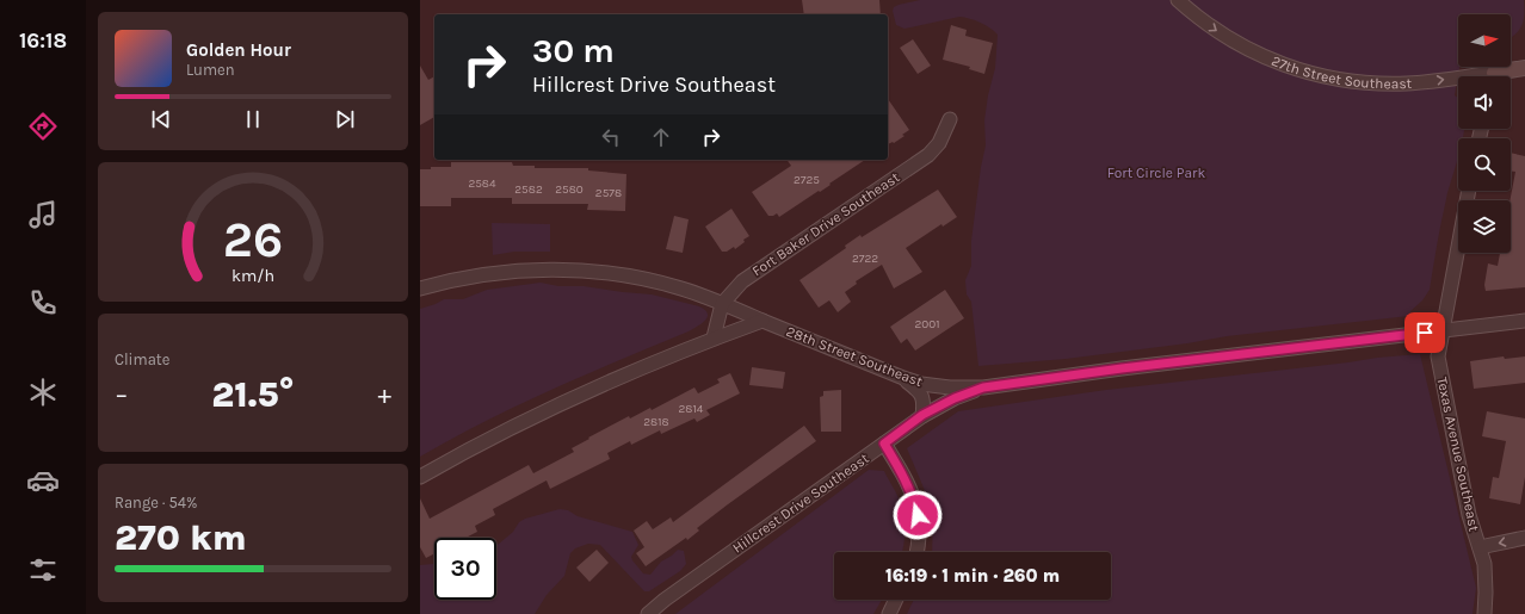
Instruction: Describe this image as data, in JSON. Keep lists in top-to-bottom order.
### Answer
{
  "streets": {
    "street": [
      "27th Street Southeast",
      "Fort Baker Drive Southeast",
      "28th Street Southeast",
      "Texas Avenue Southeast",
      "Hillcrest Drive Southeast"
    ]
  },
  "crossings": [
    ["Fort Baker Drive Southeast", "28th Street Southeast"],
    ["28th Street Southeast", "Texas Avenue Southeast"],
    ["28th Street Southeast", "Hillcrest Drive Southeast"]
  ],
  "one_way": ["27th Street Southeast"],
  "parks": ["Fort Circle Park"],
  "house_numbers": [
    "2725",
    "2584",
    "2582",
    "2580",
    "2578",
    "2722",
    "2001",
    "2814",
    "2818"
  ],
  "north": "right",
  "page": {
    "tabs": "16:18",
    "turn": ["30 m", "Hillcrest Drive Southeast"],
    "song": ["Golden Hour", "Lumen"],
    "tile": [
      "Climate",
      ["Range · 54%", "270 km"]
    ],
    "heat": ["−", "21.5°", "+"],
    "limit": "30",
    "trip": "16:19 · 1 min · 260 m",
    "gauge": ["26", "km/h"]
  }
}
